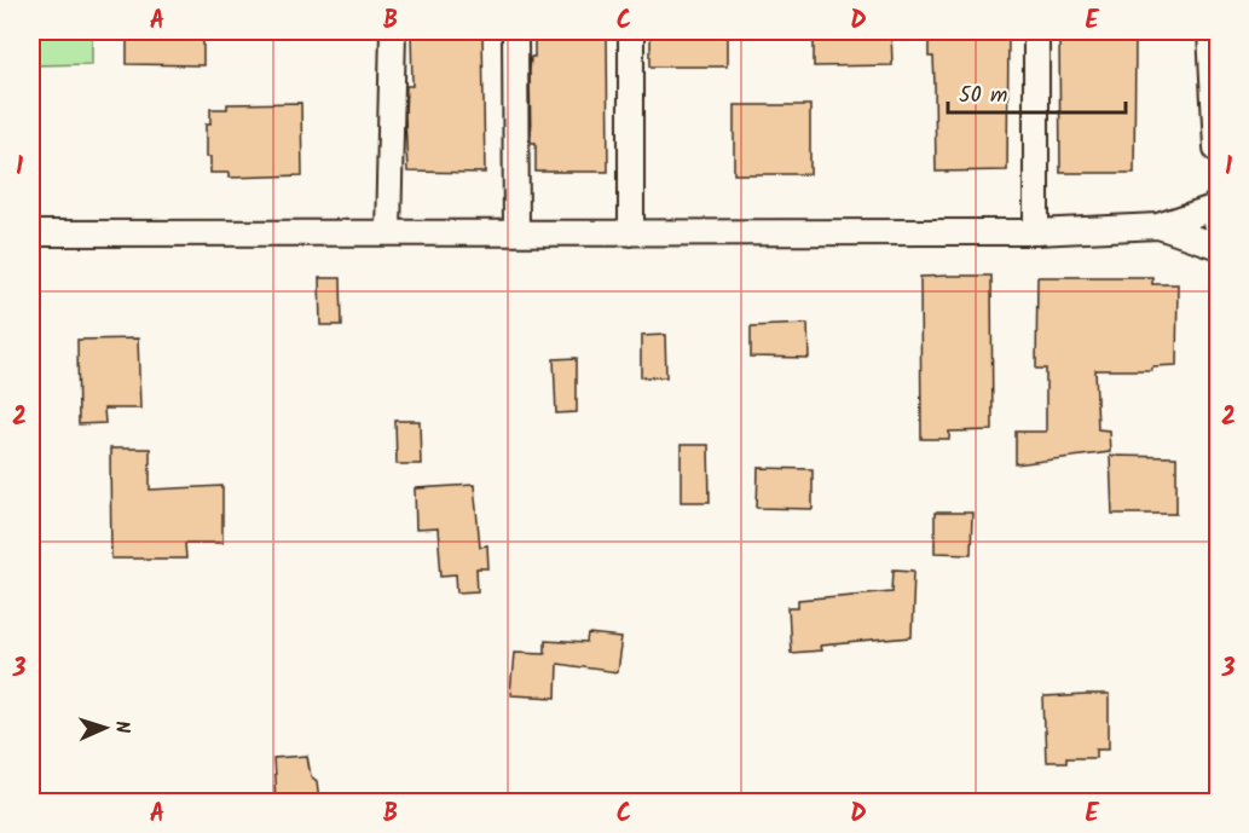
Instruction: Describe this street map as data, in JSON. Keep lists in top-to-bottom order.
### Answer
{
  "scale_bar": "50 m",
  "north": "right",
  "grid": {
    "columns": [
      "A",
      "B",
      "C",
      "D",
      "E"
    ],
    "rows": ["1", "2", "3"]
  }
}
